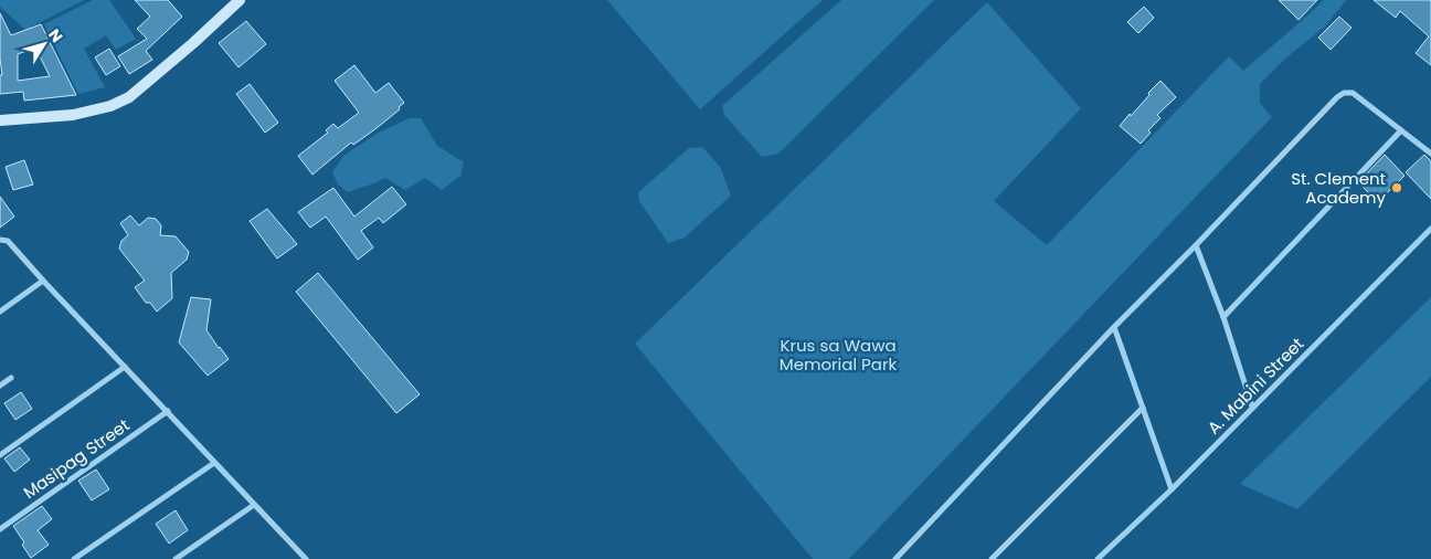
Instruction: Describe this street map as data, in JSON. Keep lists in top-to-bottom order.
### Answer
{
  "streets": {
    "street": ["A. Mabini Street", "Masipag Street"]
  },
  "parks": ["Krus sa Wawa Memorial Park"],
  "places": ["St. Clement Academy"],
  "north": "top right"
}
